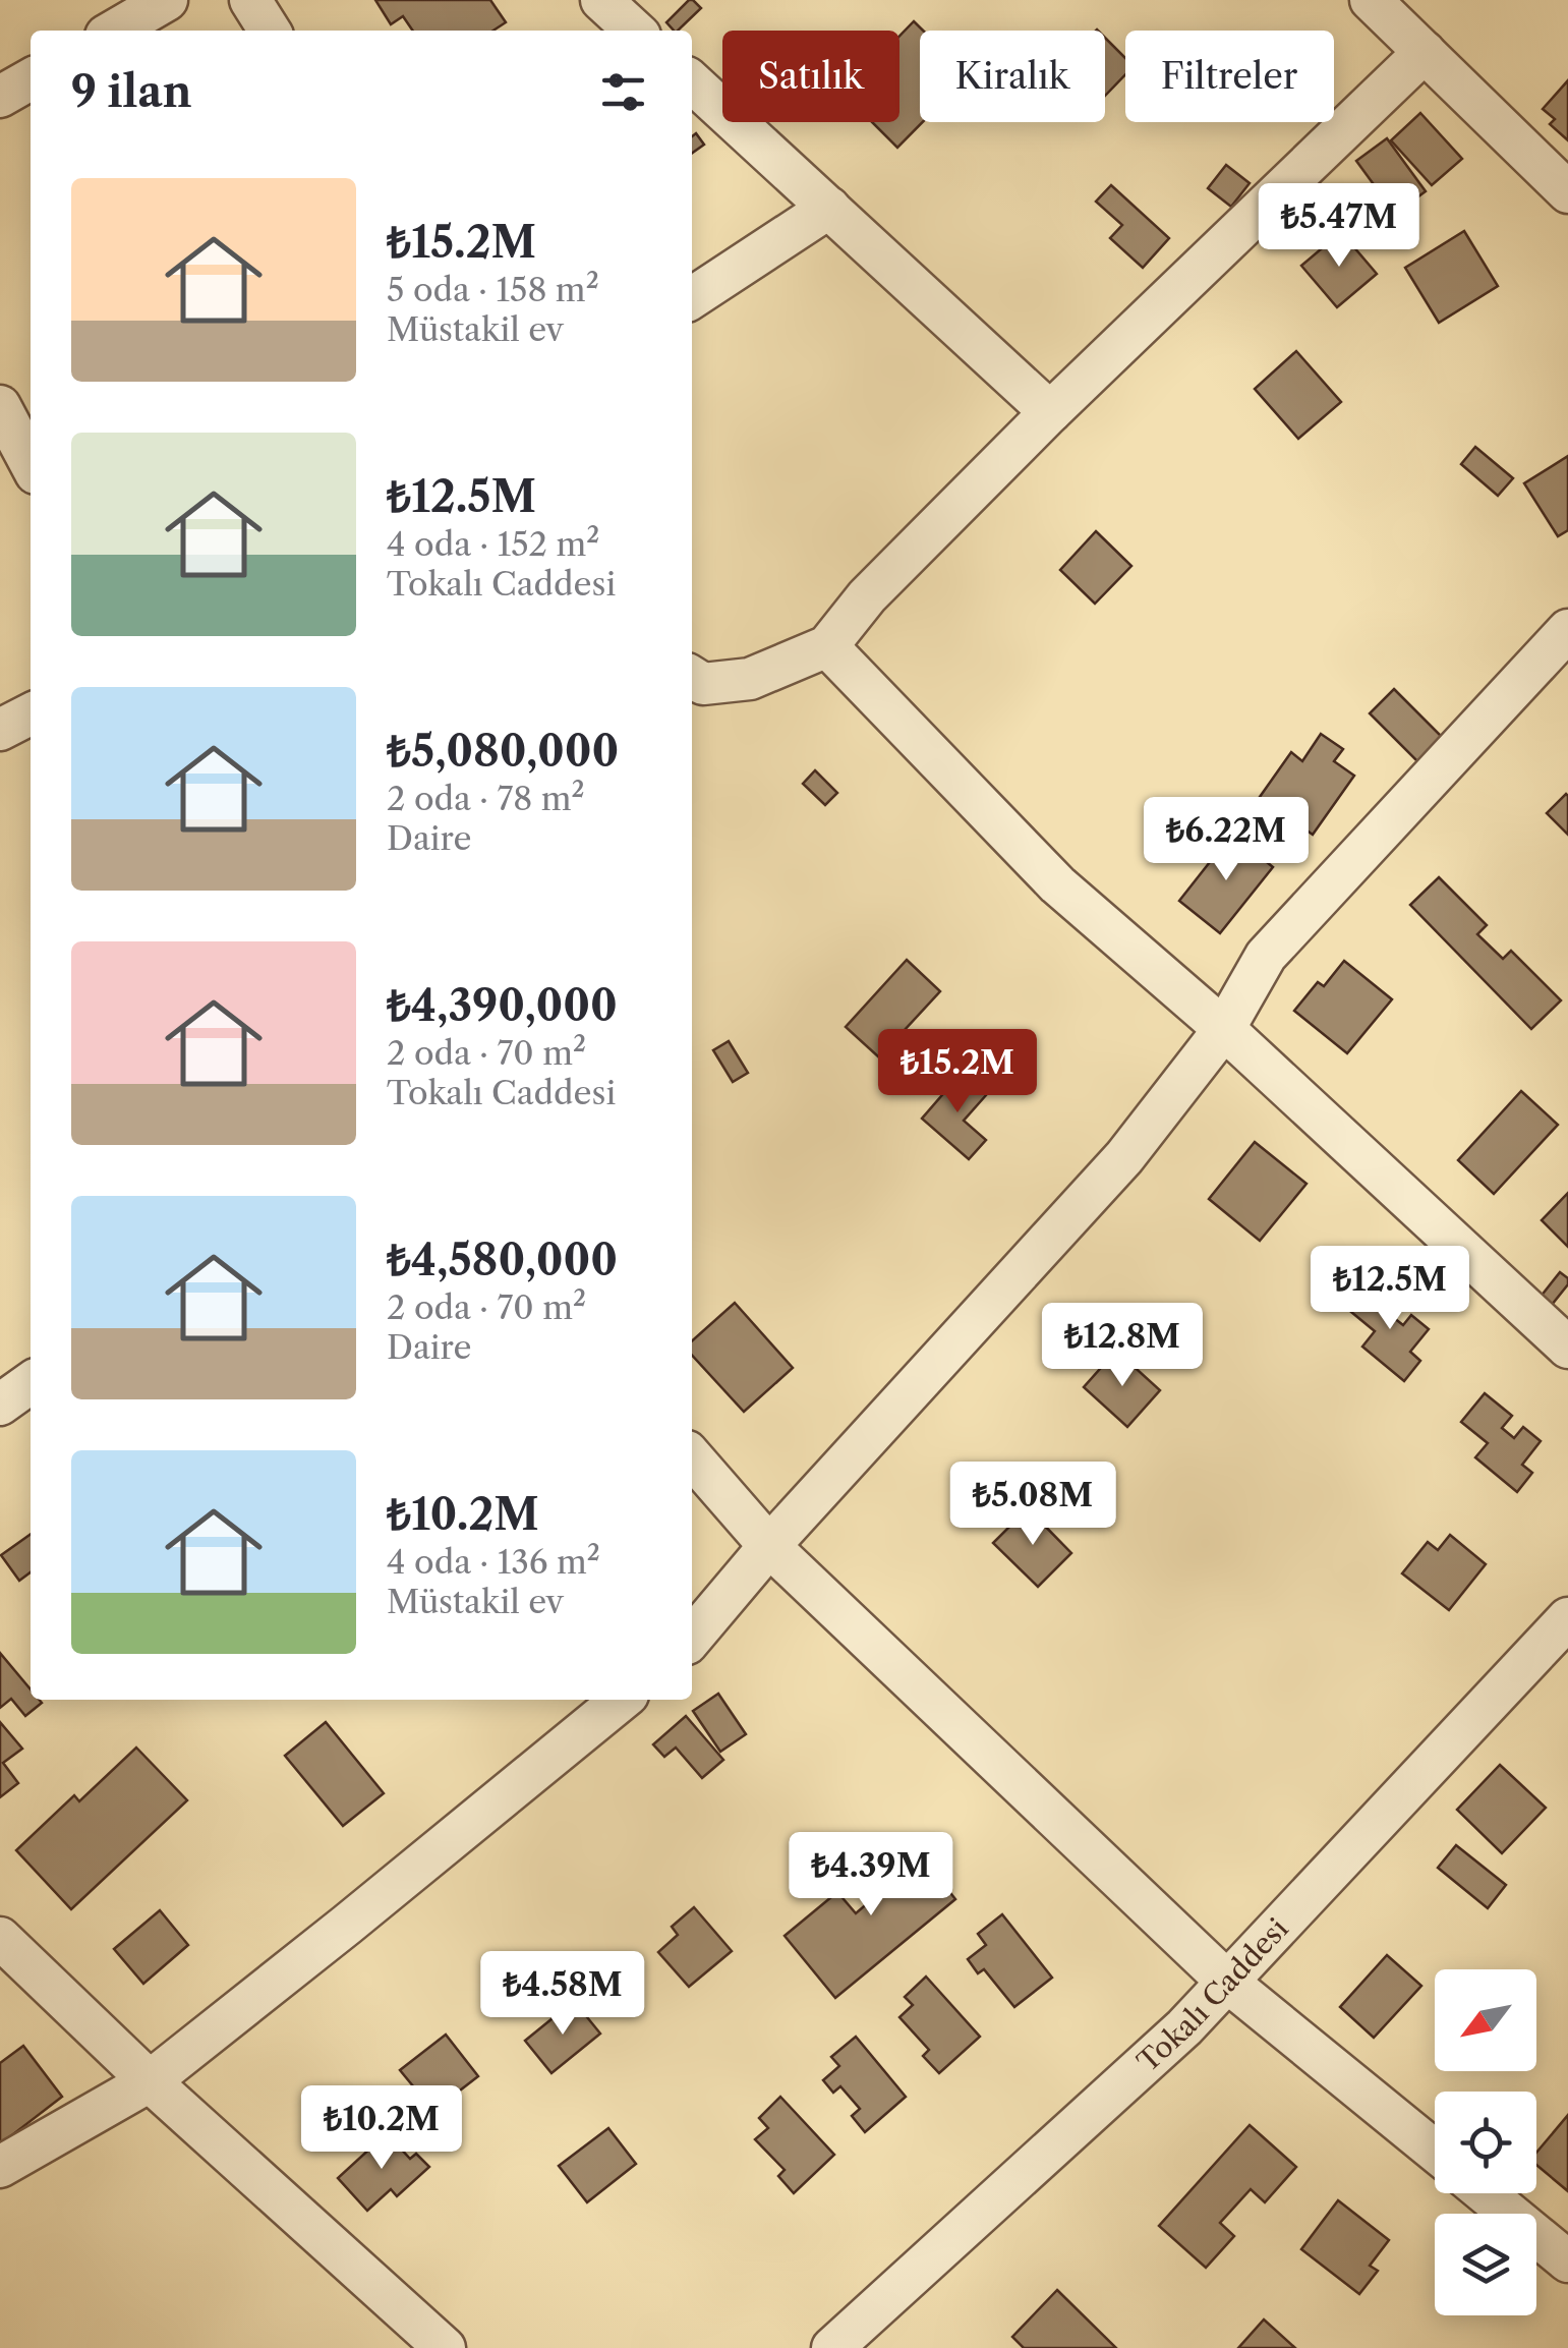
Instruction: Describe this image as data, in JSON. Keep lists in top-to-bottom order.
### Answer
{
  "streets": {
    "street": ["Tokalı Caddesi"]
  },
  "north": "bottom left",
  "page": {
    "chip": ["Satılık", "Kiralık", "Filtreler"],
    "heading": "9 ilan",
    "list": [
      {
        "name": "₺15.2M",
        "note": "5 oda · 158 m² · Müstakil ev"
      },
      {
        "name": "₺12.5M",
        "note": "4 oda · 152 m² · Tokalı Caddesi"
      },
      {
        "name": "₺5,080,000",
        "note": "2 oda · 78 m² · Daire"
      },
      {
        "name": "₺4,390,000",
        "note": "2 oda · 70 m² · Tokalı Caddesi"
      },
      {
        "name": "₺4,580,000",
        "note": "2 oda · 70 m² · Daire"
      },
      {
        "name": "₺10.2M",
        "note": "4 oda · 136 m² · Müstakil ev"
      }
    ],
    "price": [
      "₺5.47M",
      "₺6.22M",
      "₺15.2M",
      "₺12.5M",
      "₺12.8M",
      "₺5.08M",
      "₺4.39M",
      "₺4.58M",
      "₺10.2M"
    ]
  }
}
